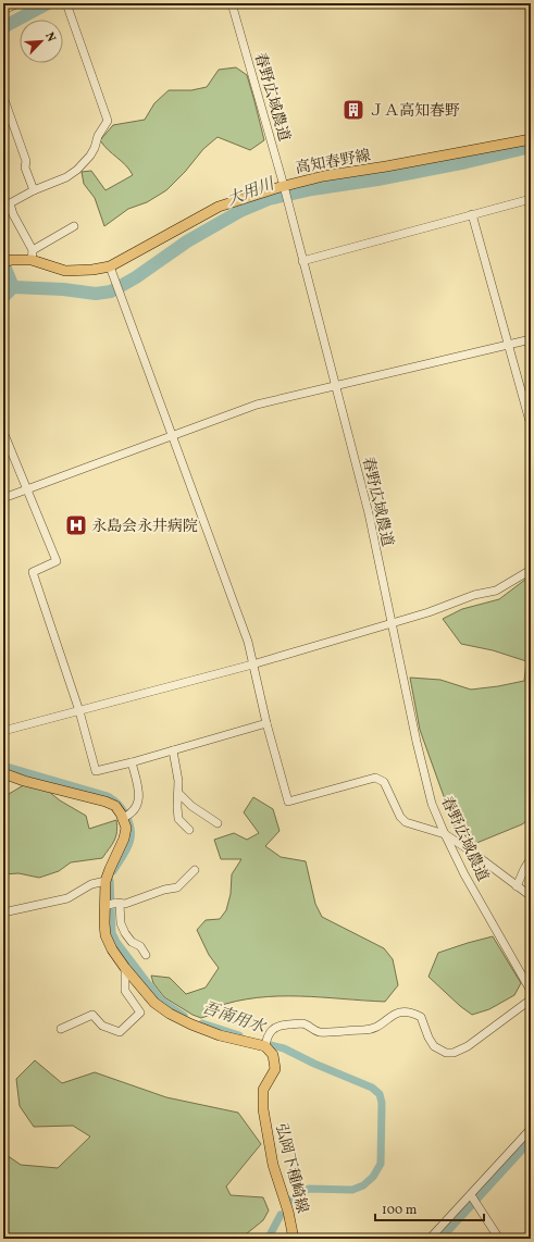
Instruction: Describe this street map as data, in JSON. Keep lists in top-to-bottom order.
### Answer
{
  "streets": {
    "main road": ["高知春野線", "弘岡下種崎線"],
    "street": ["春野広域農道"]
  },
  "crossings": [
    ["春野広域農道", "高知春野線"]
  ],
  "water": ["大用川", "吾南用水"],
  "places": {
    "building": ["ＪＡ高知春野"],
    "hospital": ["永島会永井病院"]
  },
  "scale_bar": "100 m",
  "north": "top right"
}
